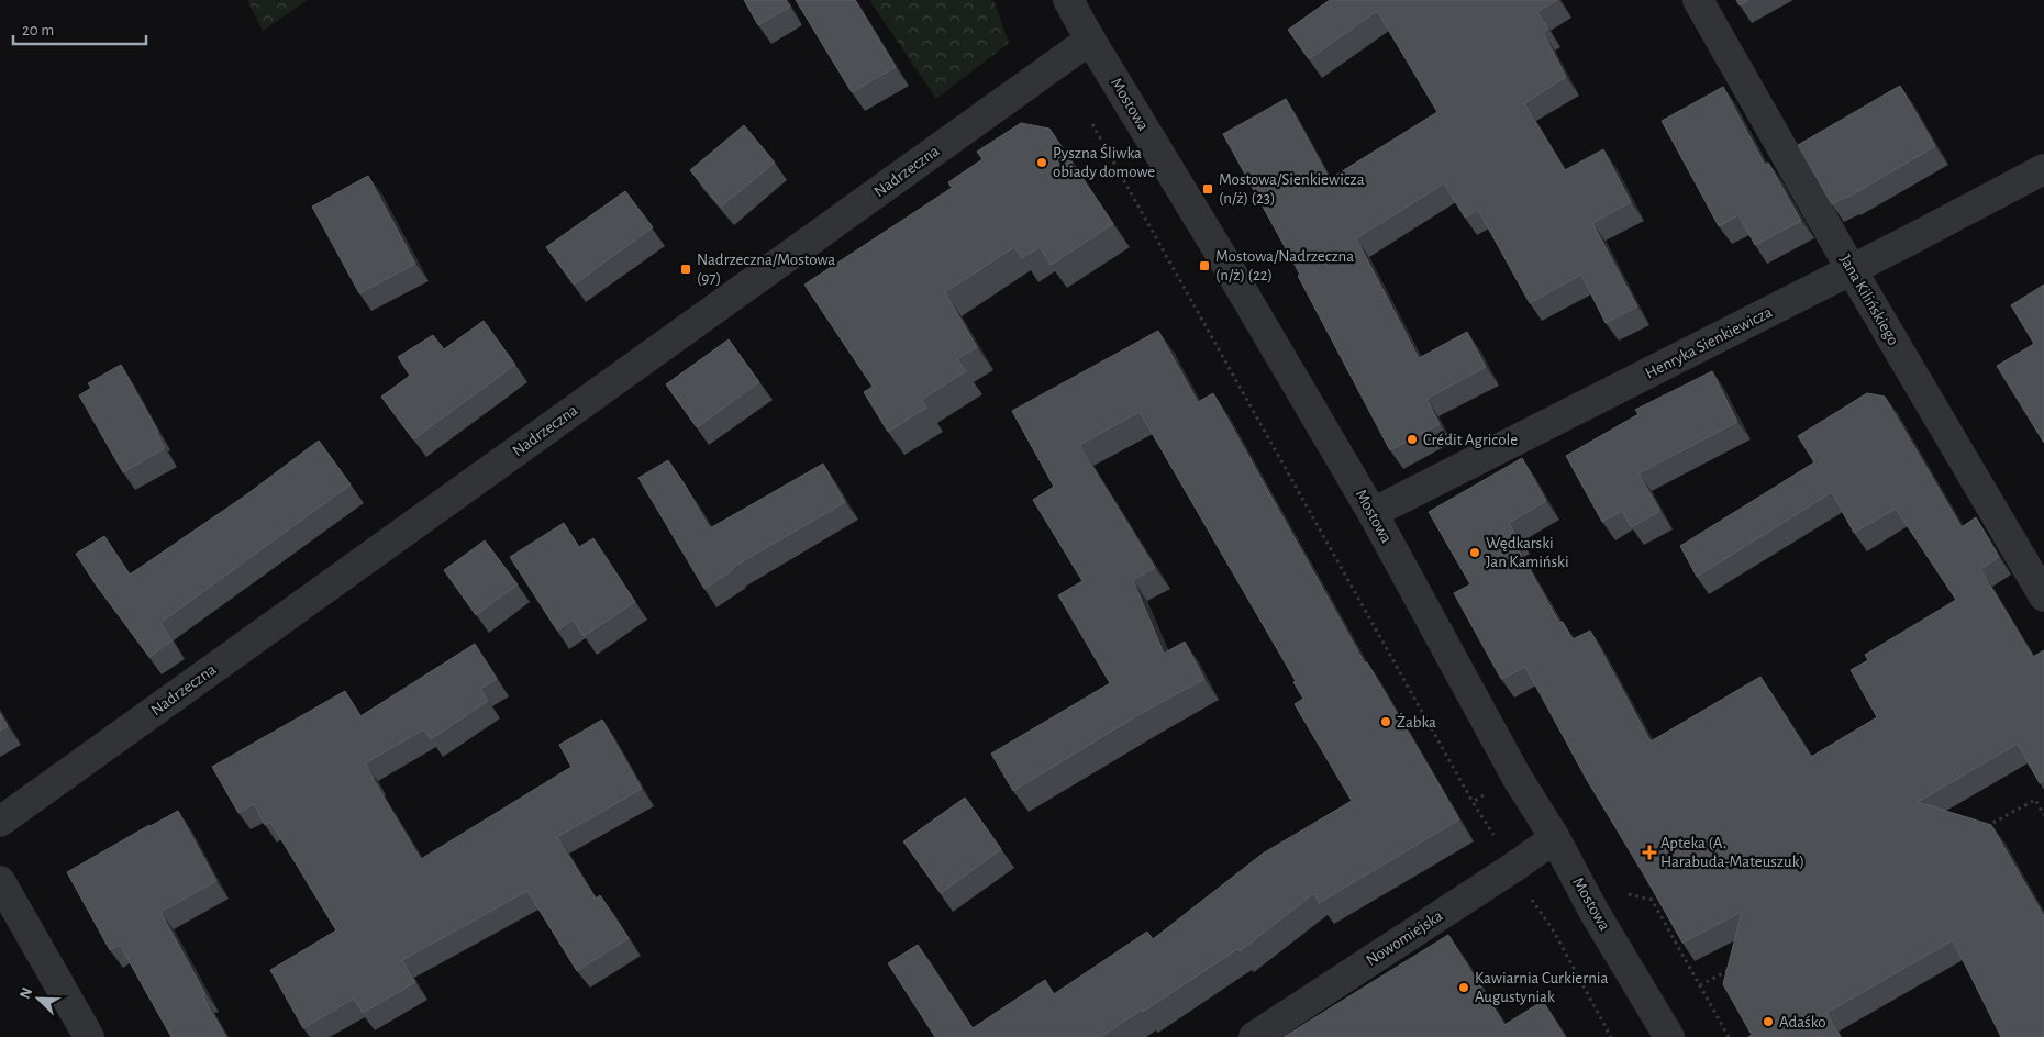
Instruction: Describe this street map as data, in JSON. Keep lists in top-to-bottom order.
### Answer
{
  "streets": {
    "street": [
      "Mostowa",
      "Nadrzeczna",
      "Jana Kilińskiego",
      "Henryka Sienkiewicza",
      "Nowomiejska"
    ]
  },
  "crossings": [
    ["Mostowa", "Nadrzeczna"],
    ["Mostowa", "Henryka Sienkiewicza"],
    ["Mostowa", "Nowomiejska"],
    ["Jana Kilińskiego", "Henryka Sienkiewicza"]
  ],
  "places": {
    "other": [
      "Pyszna Śliwka obiady domowe",
      "Crédit Agricole",
      "Wędkarski Jan Kamiński",
      "Żabka",
      "Kawiarnia Curkiernia Augustyniak",
      "Adaśko"
    ],
    "transit": ["Mostowa/Sienkiewicza (n/ż) (23)", "Mostowa/Nadrzeczna (n/ż) (22)", "Nadrzeczna/Mostowa (97)"],
    "health": ["Apteka (A. Harabuda-Mateuszuk)"]
  },
  "scale_bar": "20 m",
  "north": "top left"
}
